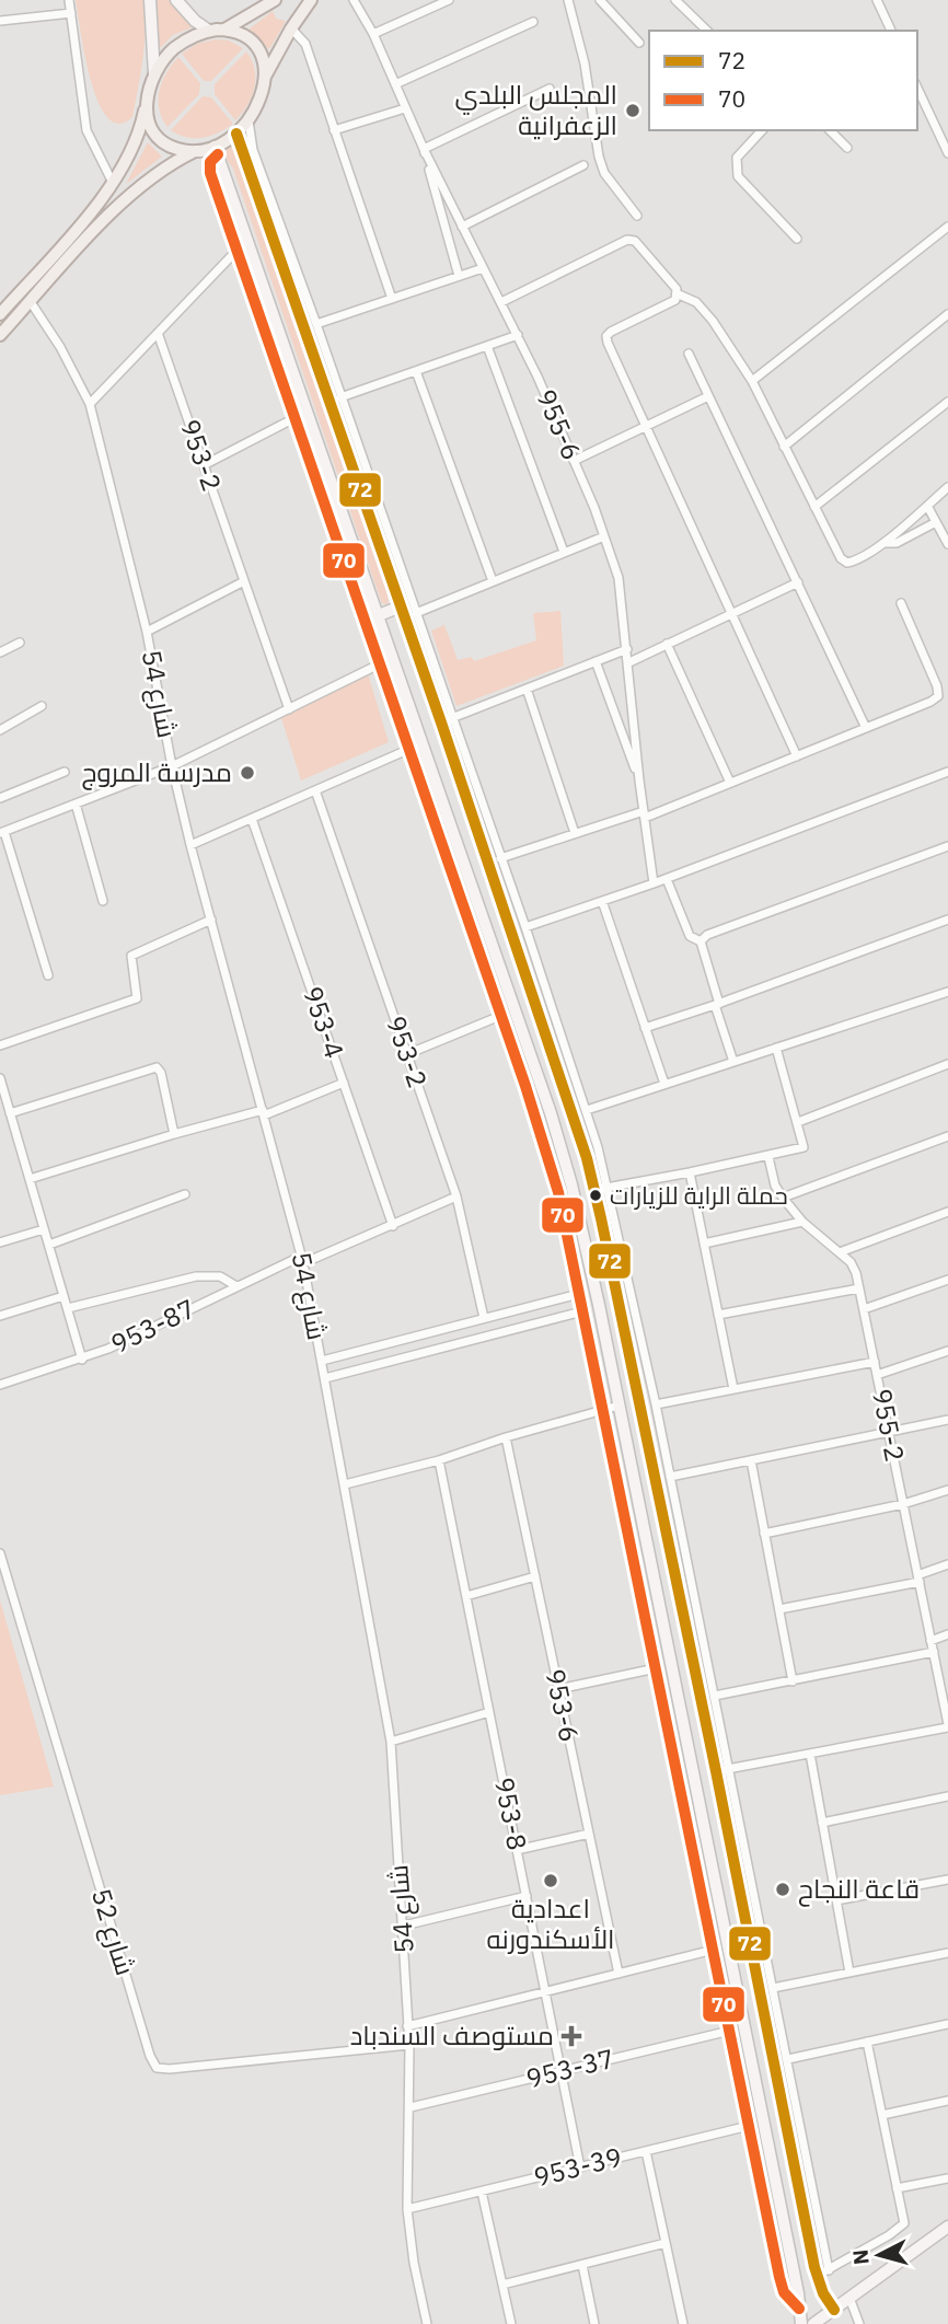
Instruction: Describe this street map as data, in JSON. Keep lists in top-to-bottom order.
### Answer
{
  "streets": {
    "street": [
      "955-6",
      "953-2",
      "شارع 54",
      "953-4",
      "953-87",
      "955-2",
      "953-6",
      "953-8",
      "شارع 52",
      "953-37",
      "953-39"
    ]
  },
  "crossings": [
    ["953-2", "953-87"],
    ["شارع 54", "953-87"],
    ["شارع 54", "شارع 52"],
    ["شارع 54", "953-37"],
    ["شارع 54", "953-39"],
    ["953-4", "953-87"],
    ["953-8", "953-37"],
    ["953-8", "953-39"]
  ],
  "places": {
    "other": [
      "المجلس البلدي الزعفرانية",
      "مدرسة المروج",
      "حملة الراية للزيارات",
      "اعدادية الأسكندورنه",
      "قاعة النجاح"
    ],
    "health": ["مستوصف السندباد"]
  },
  "lines": ["transit line 72", "transit line 70"],
  "legend": ["72", "70"],
  "north": "left"
}
